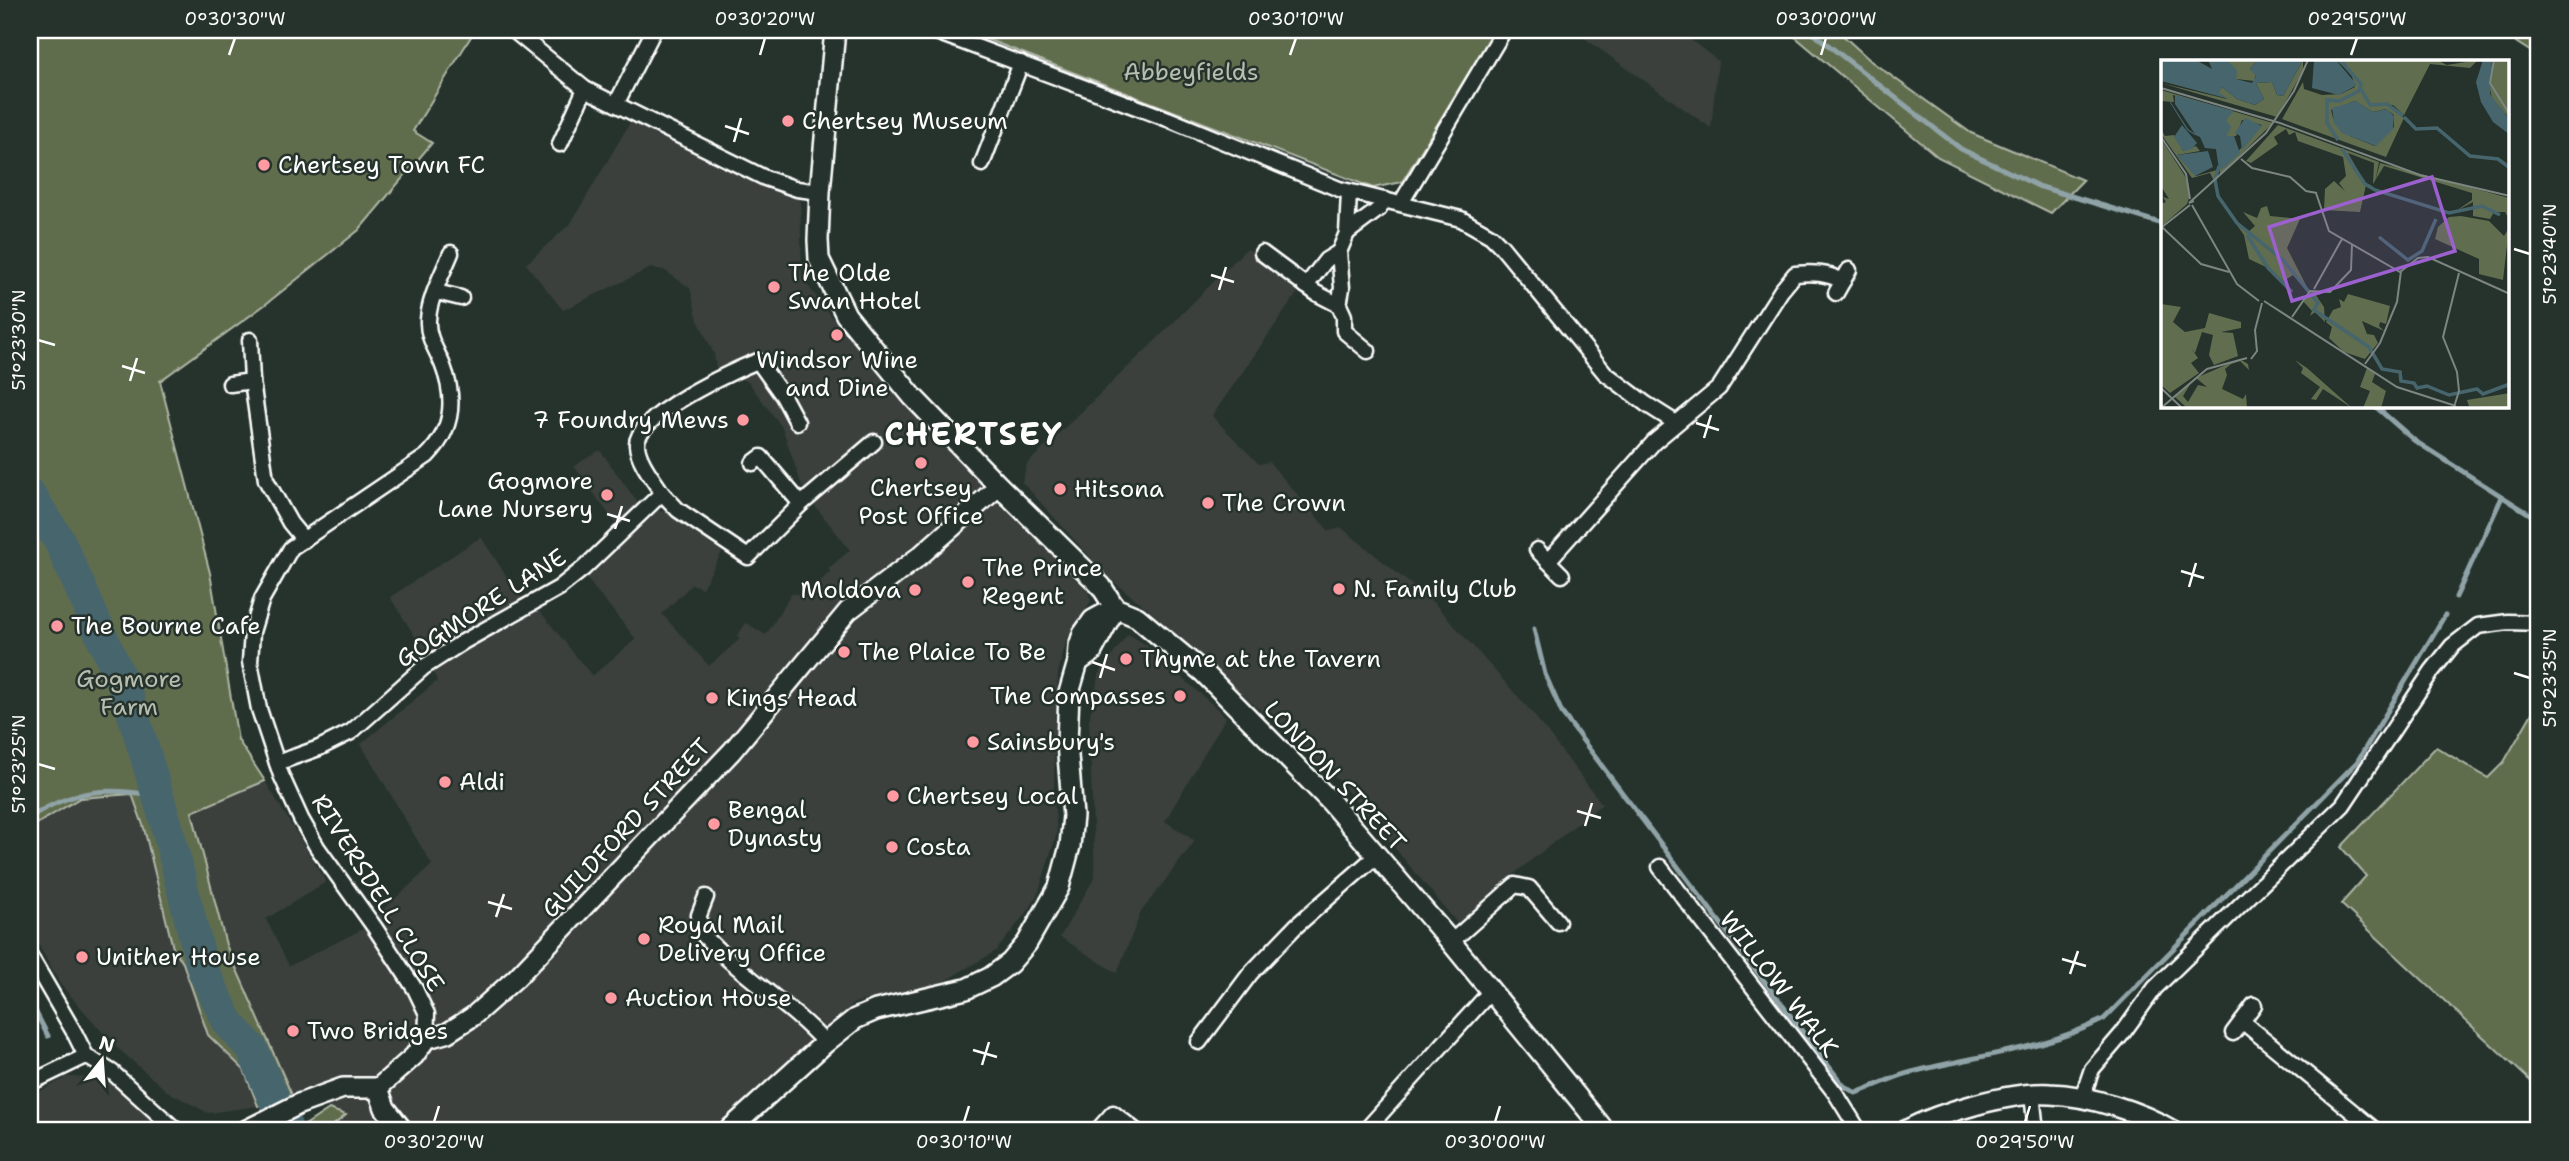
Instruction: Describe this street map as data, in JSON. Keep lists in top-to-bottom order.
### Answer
{
  "streets": {
    "main road": ["LONDON STREET"],
    "street": [
      "GOGMORE LANE",
      "GUILDFORD STREET",
      "RIVERSDELL CLOSE",
      "WILLOW WALK"
    ]
  },
  "crossings": [
    ["GOGMORE LANE", "RIVERSDELL CLOSE"],
    ["LONDON STREET", "GUILDFORD STREET"],
    ["GUILDFORD STREET", "RIVERSDELL CLOSE"]
  ],
  "districts": ["CHERTSEY"],
  "parks": ["Abbeyfields", "Gogmore Farm"],
  "places": [
    "Chertsey Museum",
    "Chertsey Town FC",
    "The Olde Swan Hotel",
    "Windsor Wine and Dine",
    "7 Foundry Mews",
    "Chertsey Post Office",
    "Hitsona",
    "Gogmore Lane Nursery",
    "The Crown",
    "The Prince Regent",
    "N. Family Club",
    "Moldova",
    "The Bourne Cafe",
    "The Plaice To Be",
    "Thyme at the Tavern",
    "The Compasses",
    "Kings Head",
    "Sainsbury's",
    "Aldi",
    "Chertsey Local",
    "Bengal Dynasty",
    "Costa",
    "Royal Mail Delivery Office",
    "Unither House",
    "Auction House",
    "Two Bridges"
  ],
  "north": "top",
  "coordinates": [
    "0°30'30\"W",
    "0°30'20\"W",
    "0°30'10\"W",
    "0°30'00\"W",
    "0°29'50\"W",
    "51°23'40\"N",
    "51°23'30\"N",
    "51°23'35\"N",
    "51°23'25\"N"
  ]
}
